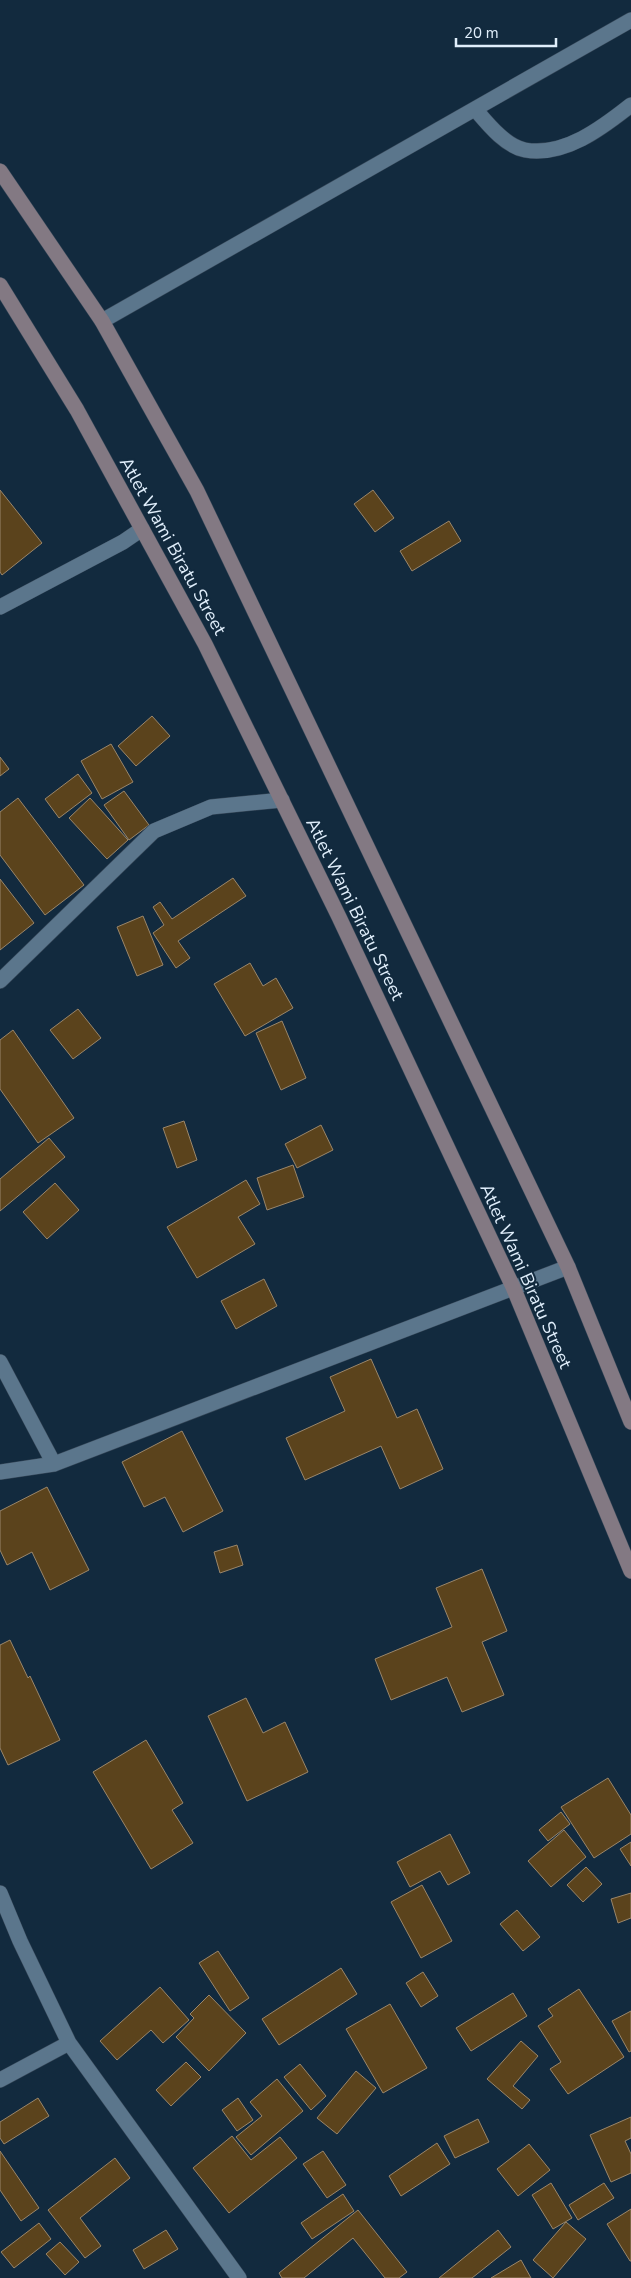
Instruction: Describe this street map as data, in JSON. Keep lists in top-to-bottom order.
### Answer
{
  "streets": {
    "main road": ["Atlet Wami Biratu Street"]
  },
  "scale_bar": "20 m"
}
